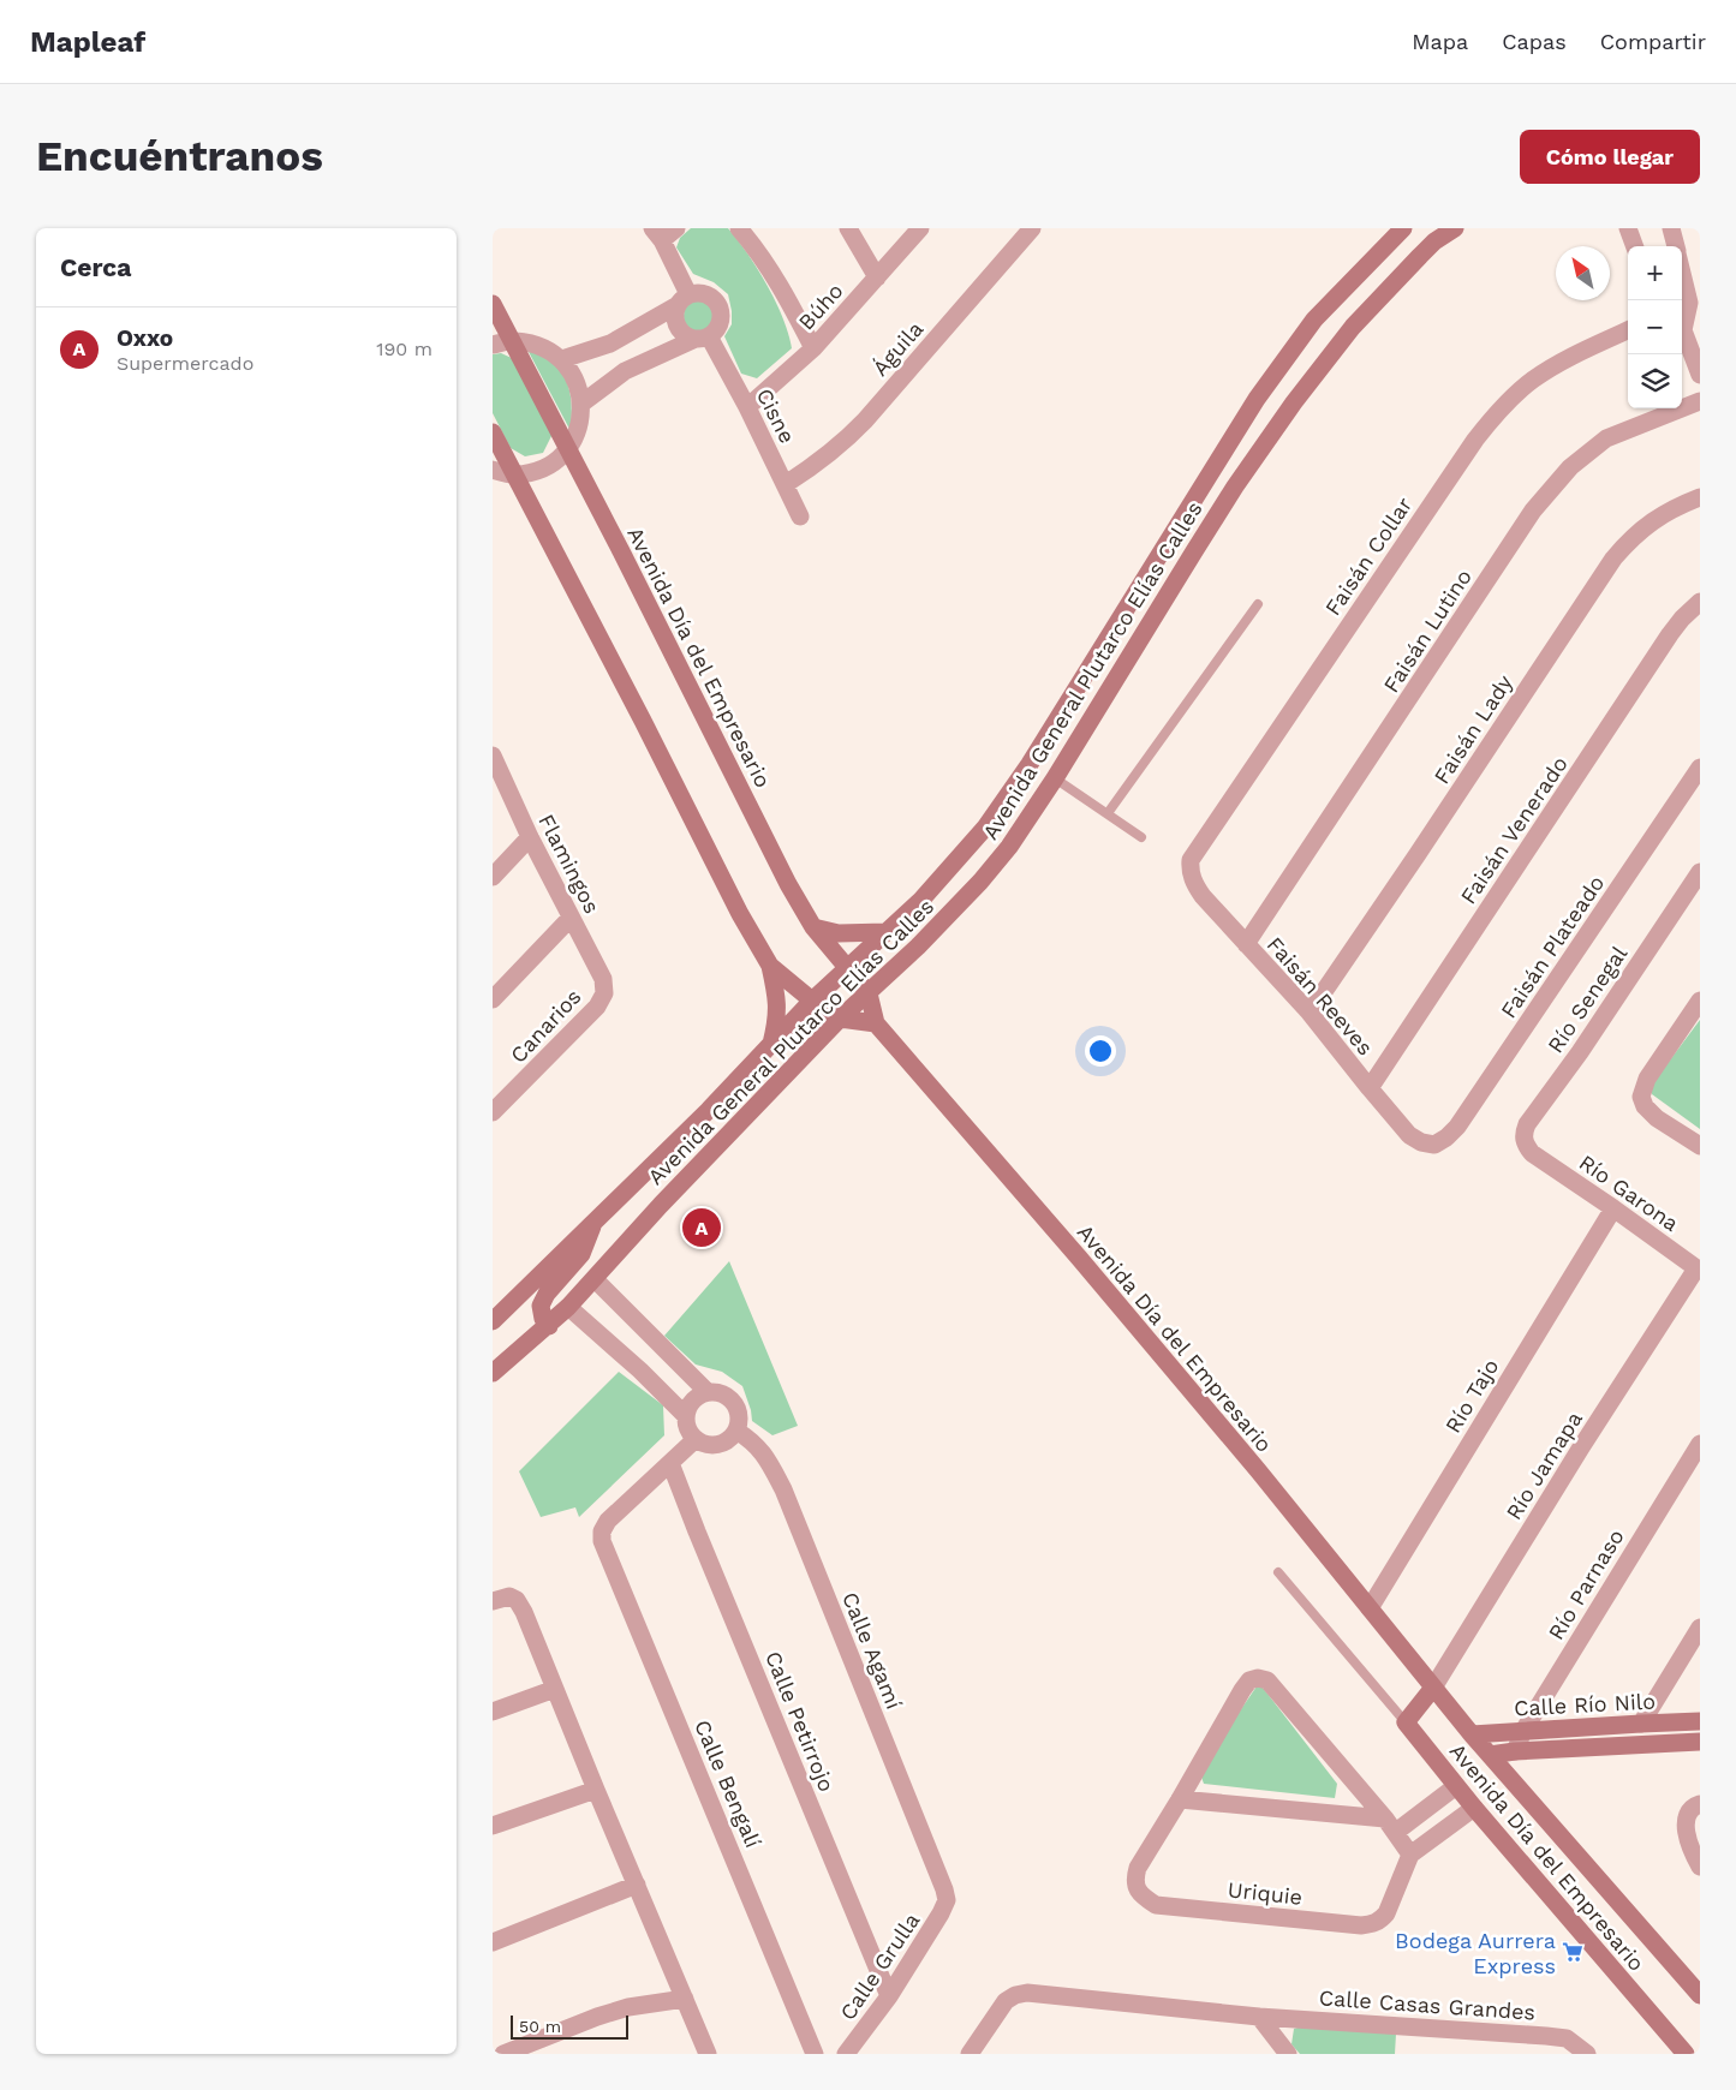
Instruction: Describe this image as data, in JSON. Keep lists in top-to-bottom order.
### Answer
{
  "streets": {
    "street": [
      "Búho",
      "Águila",
      "Cisne",
      "Faisán Collar",
      "Faisán Lutino",
      "Avenida Día del Empresario",
      "Avenida General Plutarco Elías Calles",
      "Faisán Lady",
      "Faisán Venerado",
      "Flamingos",
      "Faisán Plateado",
      "Faisán Reeves",
      "Río Senegal",
      "Canarios",
      "Río Garona",
      "Río Tajo",
      "Río Jamapa",
      "Río Parnaso",
      "Calle Agamí",
      "Calle Río Nilo",
      "Calle Petirrojo",
      "Calle Bengalí",
      "Uriquie",
      "Calle Grulla",
      "Calle Casas Grandes"
    ]
  },
  "crossings": [
    ["Búho", "Cisne"],
    ["Águila", "Cisne"],
    ["Faisán Collar", "Faisán Reeves"],
    ["Faisán Lutino", "Faisán Reeves"],
    ["Avenida Día del Empresario", "Avenida General Plutarco Elías Calles"],
    ["Avenida Día del Empresario", "Río Tajo"],
    ["Avenida Día del Empresario", "Río Jamapa"],
    ["Avenida Día del Empresario", "Calle Río Nilo"],
    ["Faisán Lady", "Faisán Reeves"],
    ["Faisán Venerado", "Faisán Reeves"],
    ["Flamingos", "Canarios"],
    ["Faisán Plateado", "Faisán Reeves"],
    ["Río Senegal", "Río Garona"],
    ["Río Garona", "Río Tajo"],
    ["Río Garona", "Río Jamapa"],
    ["Río Parnaso", "Calle Río Nilo"],
    ["Calle Agamí", "Calle Grulla"],
    ["Calle Petirrojo", "Calle Bengalí"],
    ["Calle Petirrojo", "Calle Grulla"]
  ],
  "places": {
    "supermarket": ["Bodega Aurrera Express"]
  },
  "scale_bar": "50 m",
  "north": "top left",
  "page": {
    "header": "Mapleaf",
    "nav": ["Mapa", "Capas", "Compartir"],
    "buttons": "Cómo llegar",
    "title": "Encuéntranos",
    "heading": "Cerca",
    "map_buttons": ["+", "−"],
    "list": [
      {
        "mark": "A",
        "name": "Oxxo",
        "note": "Supermercado",
        "value": "190 m"
      }
    ],
    "pins": "A",
    "scale": "50 m"
  }
}
